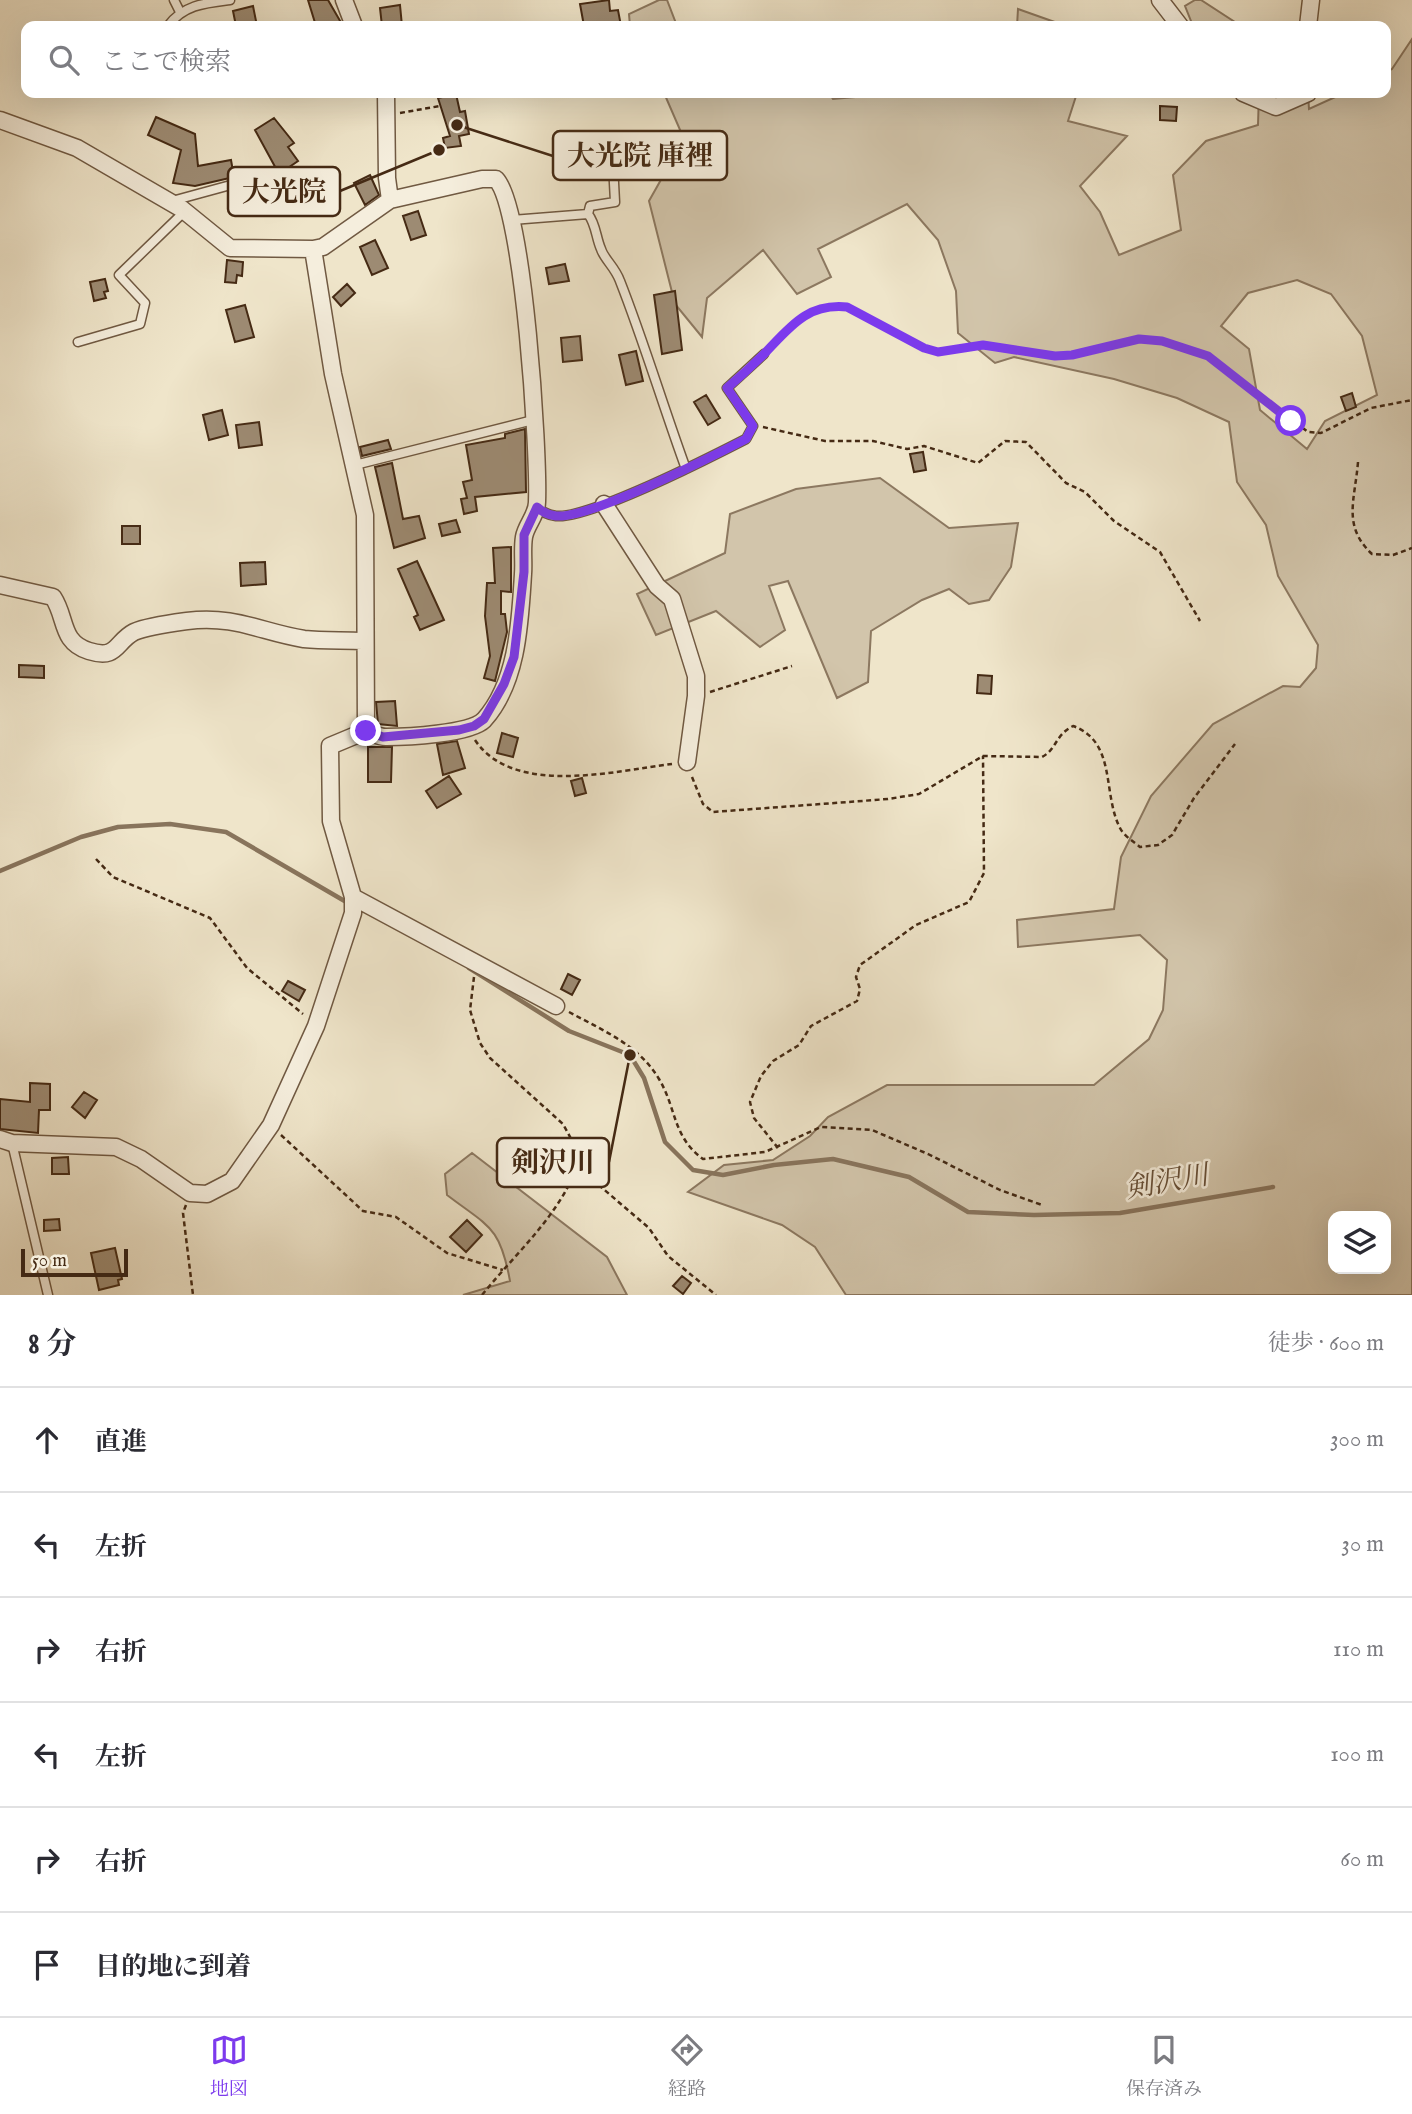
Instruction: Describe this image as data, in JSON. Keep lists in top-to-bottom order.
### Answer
{
  "water": ["剣沢川"],
  "places": ["大光院 庫裡", "大光院", "剣沢川"],
  "scale_bar": "50 m",
  "page": {
    "search": "ここで検索",
    "scale": "50 m",
    "heading": ["8 分", "徒歩 · 600 m"],
    "list": [
      ["直進", "300 m"],
      ["左折", "30 m"],
      ["右折", "110 m"],
      ["左折", "100 m"],
      ["右折", "60 m"],
      "目的地に到着"
    ],
    "nav": ["地図", "経路", "保存済み"]
  }
}
